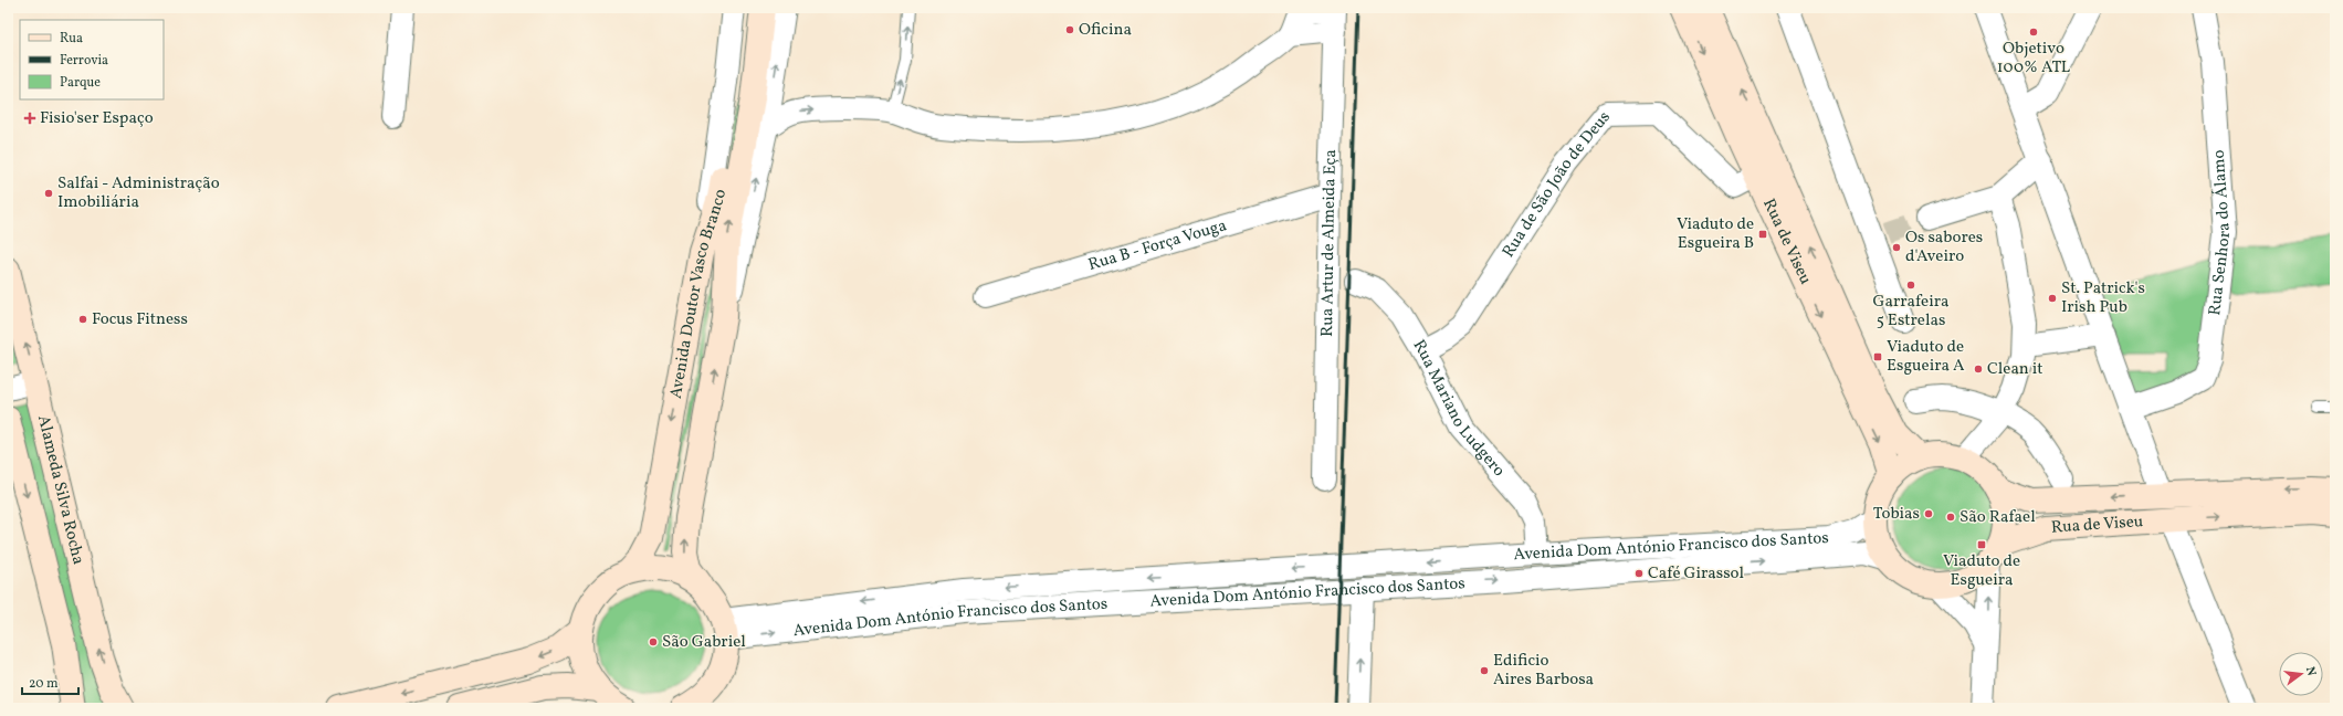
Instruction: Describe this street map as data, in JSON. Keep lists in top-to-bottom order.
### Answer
{
  "streets": {
    "main road": ["Rua de Viseu", "Avenida Doutor Vasco Branco", "Alameda Silva Rocha"],
    "street": [
      "Rua de São João de Deus",
      "Rua Senhora do Álamo",
      "Rua Artur de Almeida Eça",
      "Rua B - Força Vouga",
      "Rua Mariano Ludgero",
      "Avenida Dom António Francisco dos Santos"
    ]
  },
  "crossings": [
    ["Rua de São João de Deus", "Rua de Viseu"],
    ["Rua de São João de Deus", "Rua Mariano Ludgero"],
    ["Rua de Viseu", "Avenida Dom António Francisco dos Santos"],
    ["Rua Artur de Almeida Eça", "Rua B - Força Vouga"],
    ["Avenida Doutor Vasco Branco", "Avenida Dom António Francisco dos Santos"],
    ["Rua Mariano Ludgero", "Avenida Dom António Francisco dos Santos"]
  ],
  "places": {
    "other": [
      "Oficina",
      "Objetivo 100% ATL",
      "Salfai - Administração Imobiliária",
      "Os sabores d'Aveiro",
      "Garrafeira 5 Estrelas",
      "St. Patrick's Irish Pub",
      "Focus Fitness",
      "Clean it",
      "Tobias",
      "São Rafael",
      "Café Girassol",
      "São Gabriel",
      "Edificio Aires Barbosa"
    ],
    "health": ["Fisio'ser Espaço"],
    "transit": ["Viaduto de Esgueira B", "Viaduto de Esgueira A", "Viaduto de Esgueira"]
  },
  "legend": ["Rua", "Ferrovia", "Parque"],
  "scale_bar": "20 m",
  "north": "right"
}
